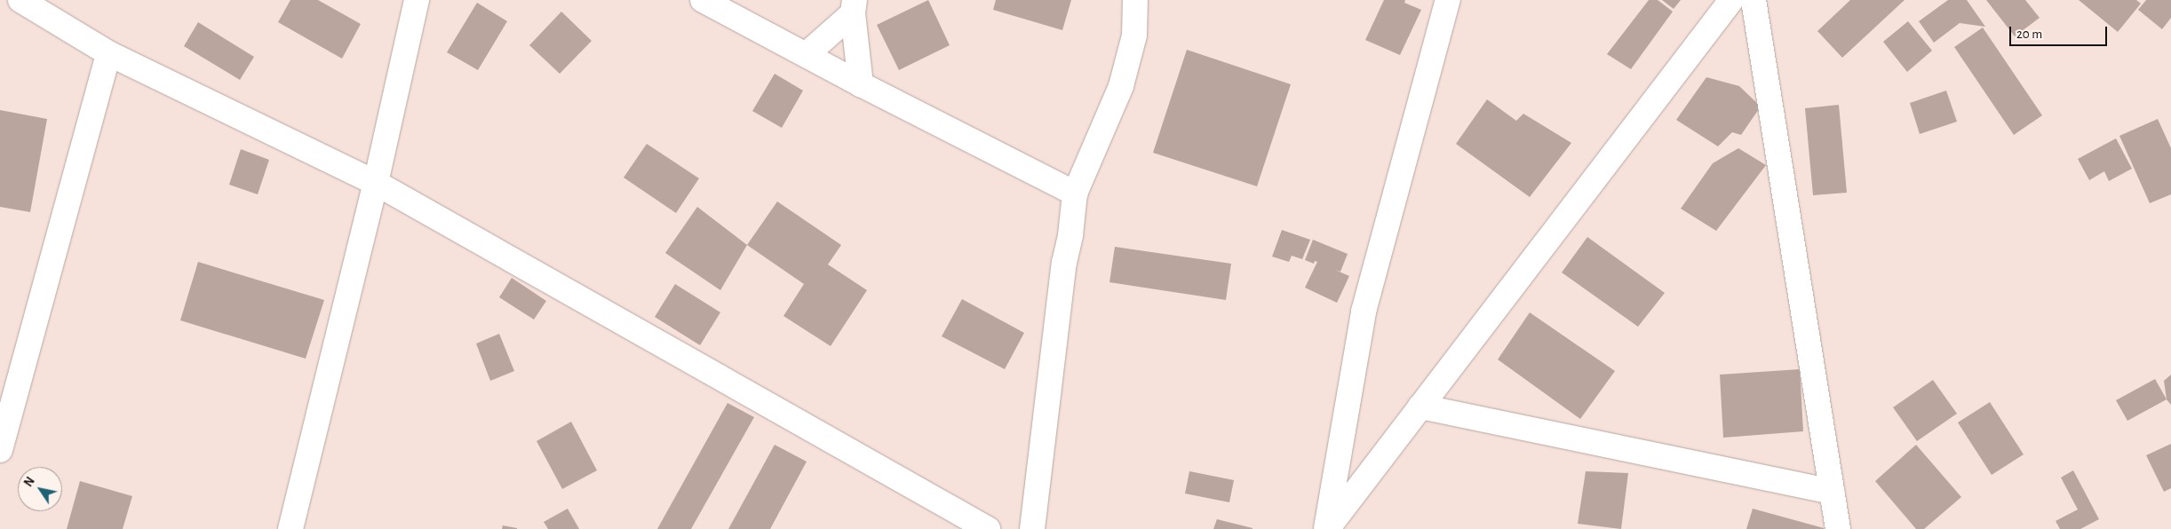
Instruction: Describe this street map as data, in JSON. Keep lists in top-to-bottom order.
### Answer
{
  "scale_bar": "20 m",
  "north": "top left"
}
